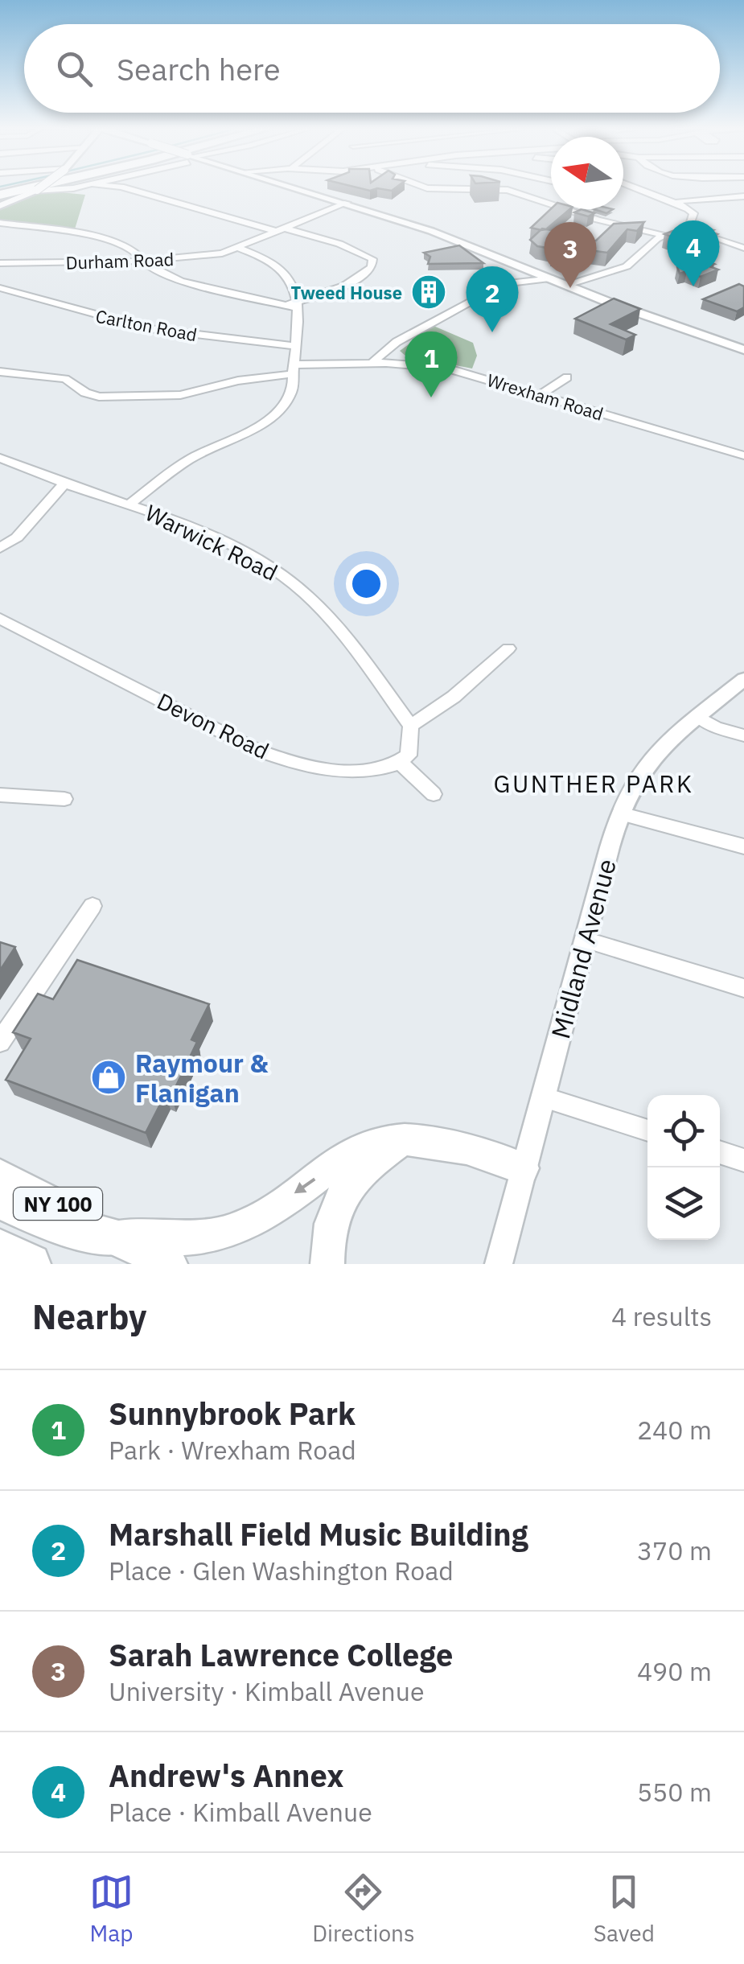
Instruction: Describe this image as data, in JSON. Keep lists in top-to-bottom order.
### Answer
{
  "streets": {
    "main road": ["NY 100"],
    "street": [
      "Durham Road",
      "Carlton Road",
      "Wrexham Road",
      "Warwick Road",
      "Devon Road",
      "Midland Avenue"
    ]
  },
  "districts": ["GUNTHER PARK"],
  "places": {
    "building": ["Tweed House"],
    "shop": ["Raymour & Flanigan"]
  },
  "north": "left",
  "page": {
    "search": "Search here",
    "pins": [
      "4",
      "3",
      "2",
      "1"
    ],
    "heading": ["Nearby", "4 results"],
    "list": [
      {
        "mark": "1",
        "name": "Sunnybrook Park",
        "note": "Park · Wrexham Road",
        "value": "240 m"
      },
      {
        "mark": "2",
        "name": "Marshall Field Music Building",
        "note": "Place · Glen Washington Road",
        "value": "370 m"
      },
      {
        "mark": "3",
        "name": "Sarah Lawrence College",
        "note": "University · Kimball Avenue",
        "value": "490 m"
      },
      {
        "mark": "4",
        "name": "Andrew's Annex",
        "note": "Place · Kimball Avenue",
        "value": "550 m"
      }
    ],
    "nav": ["Map", "Directions", "Saved"]
  }
}
